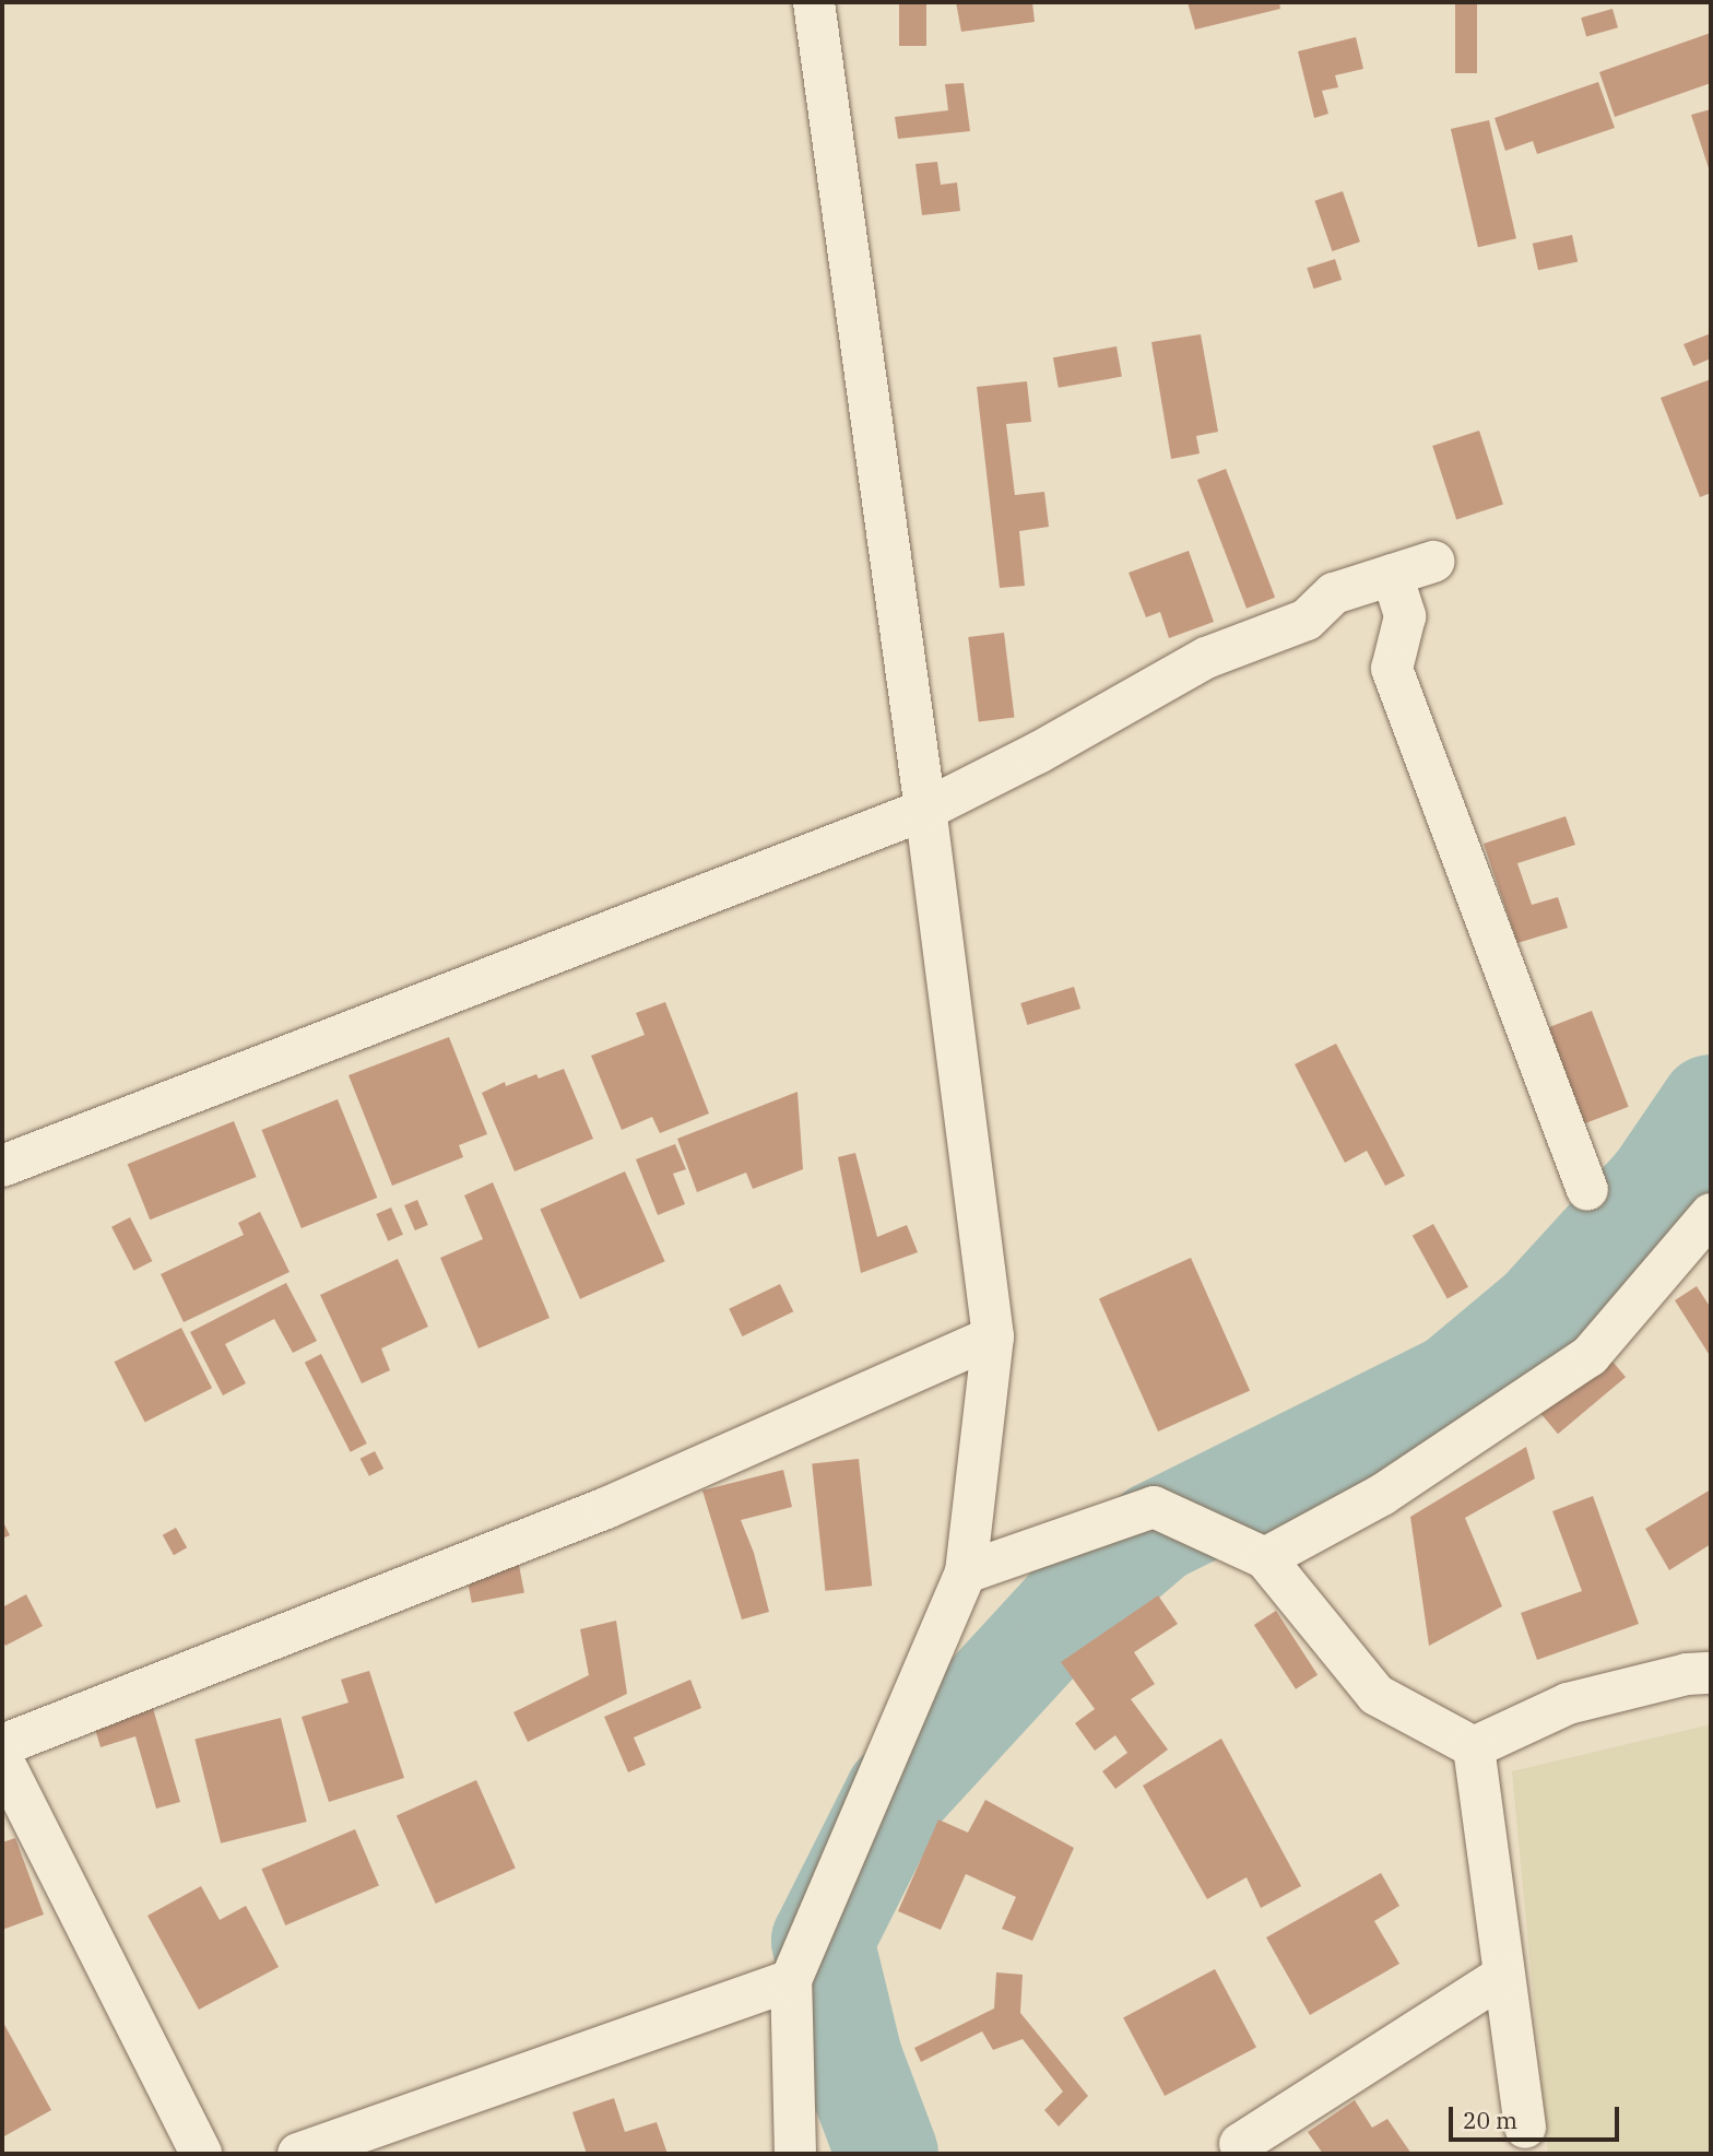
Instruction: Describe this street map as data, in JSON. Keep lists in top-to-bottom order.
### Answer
{
  "scale_bar": "20 m"
}
